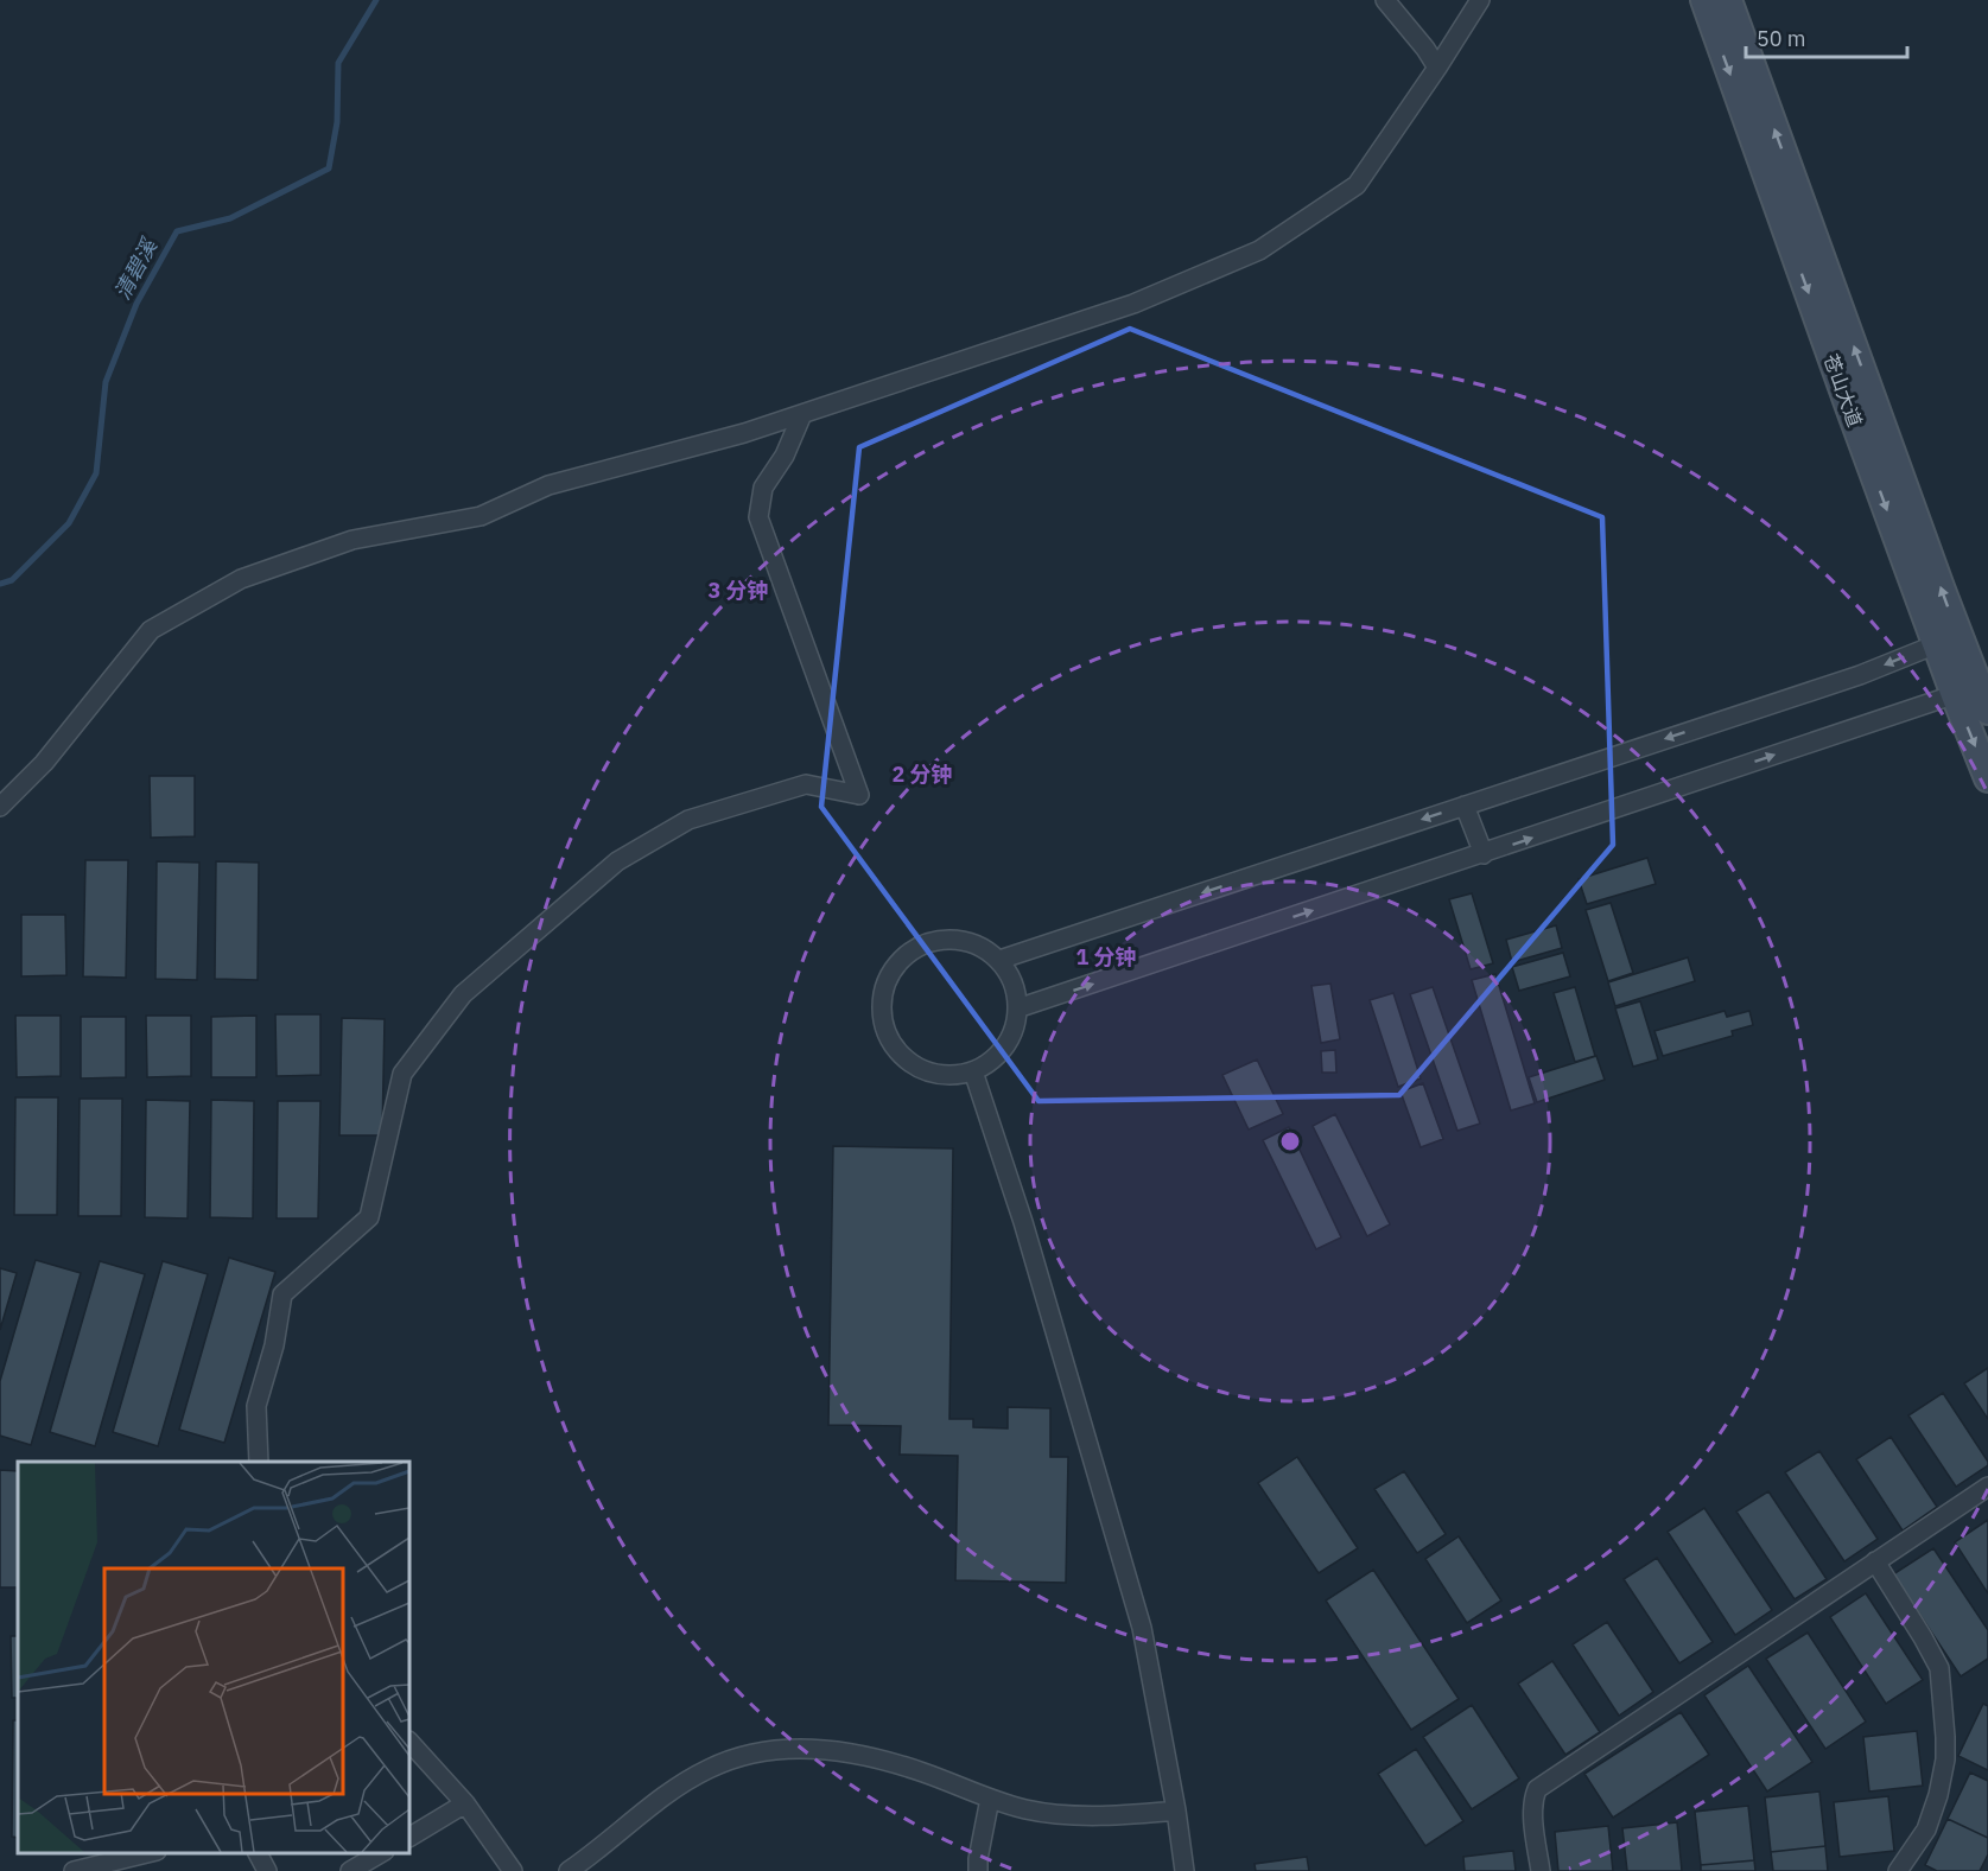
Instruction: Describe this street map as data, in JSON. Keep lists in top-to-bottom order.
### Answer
{
  "streets": {
    "main road": ["苍山大道"]
  },
  "water": ["清碧溪"],
  "scale_bar": "50 m",
  "rings": ["3 分钟", "2 分钟", "1 分钟"]
}
